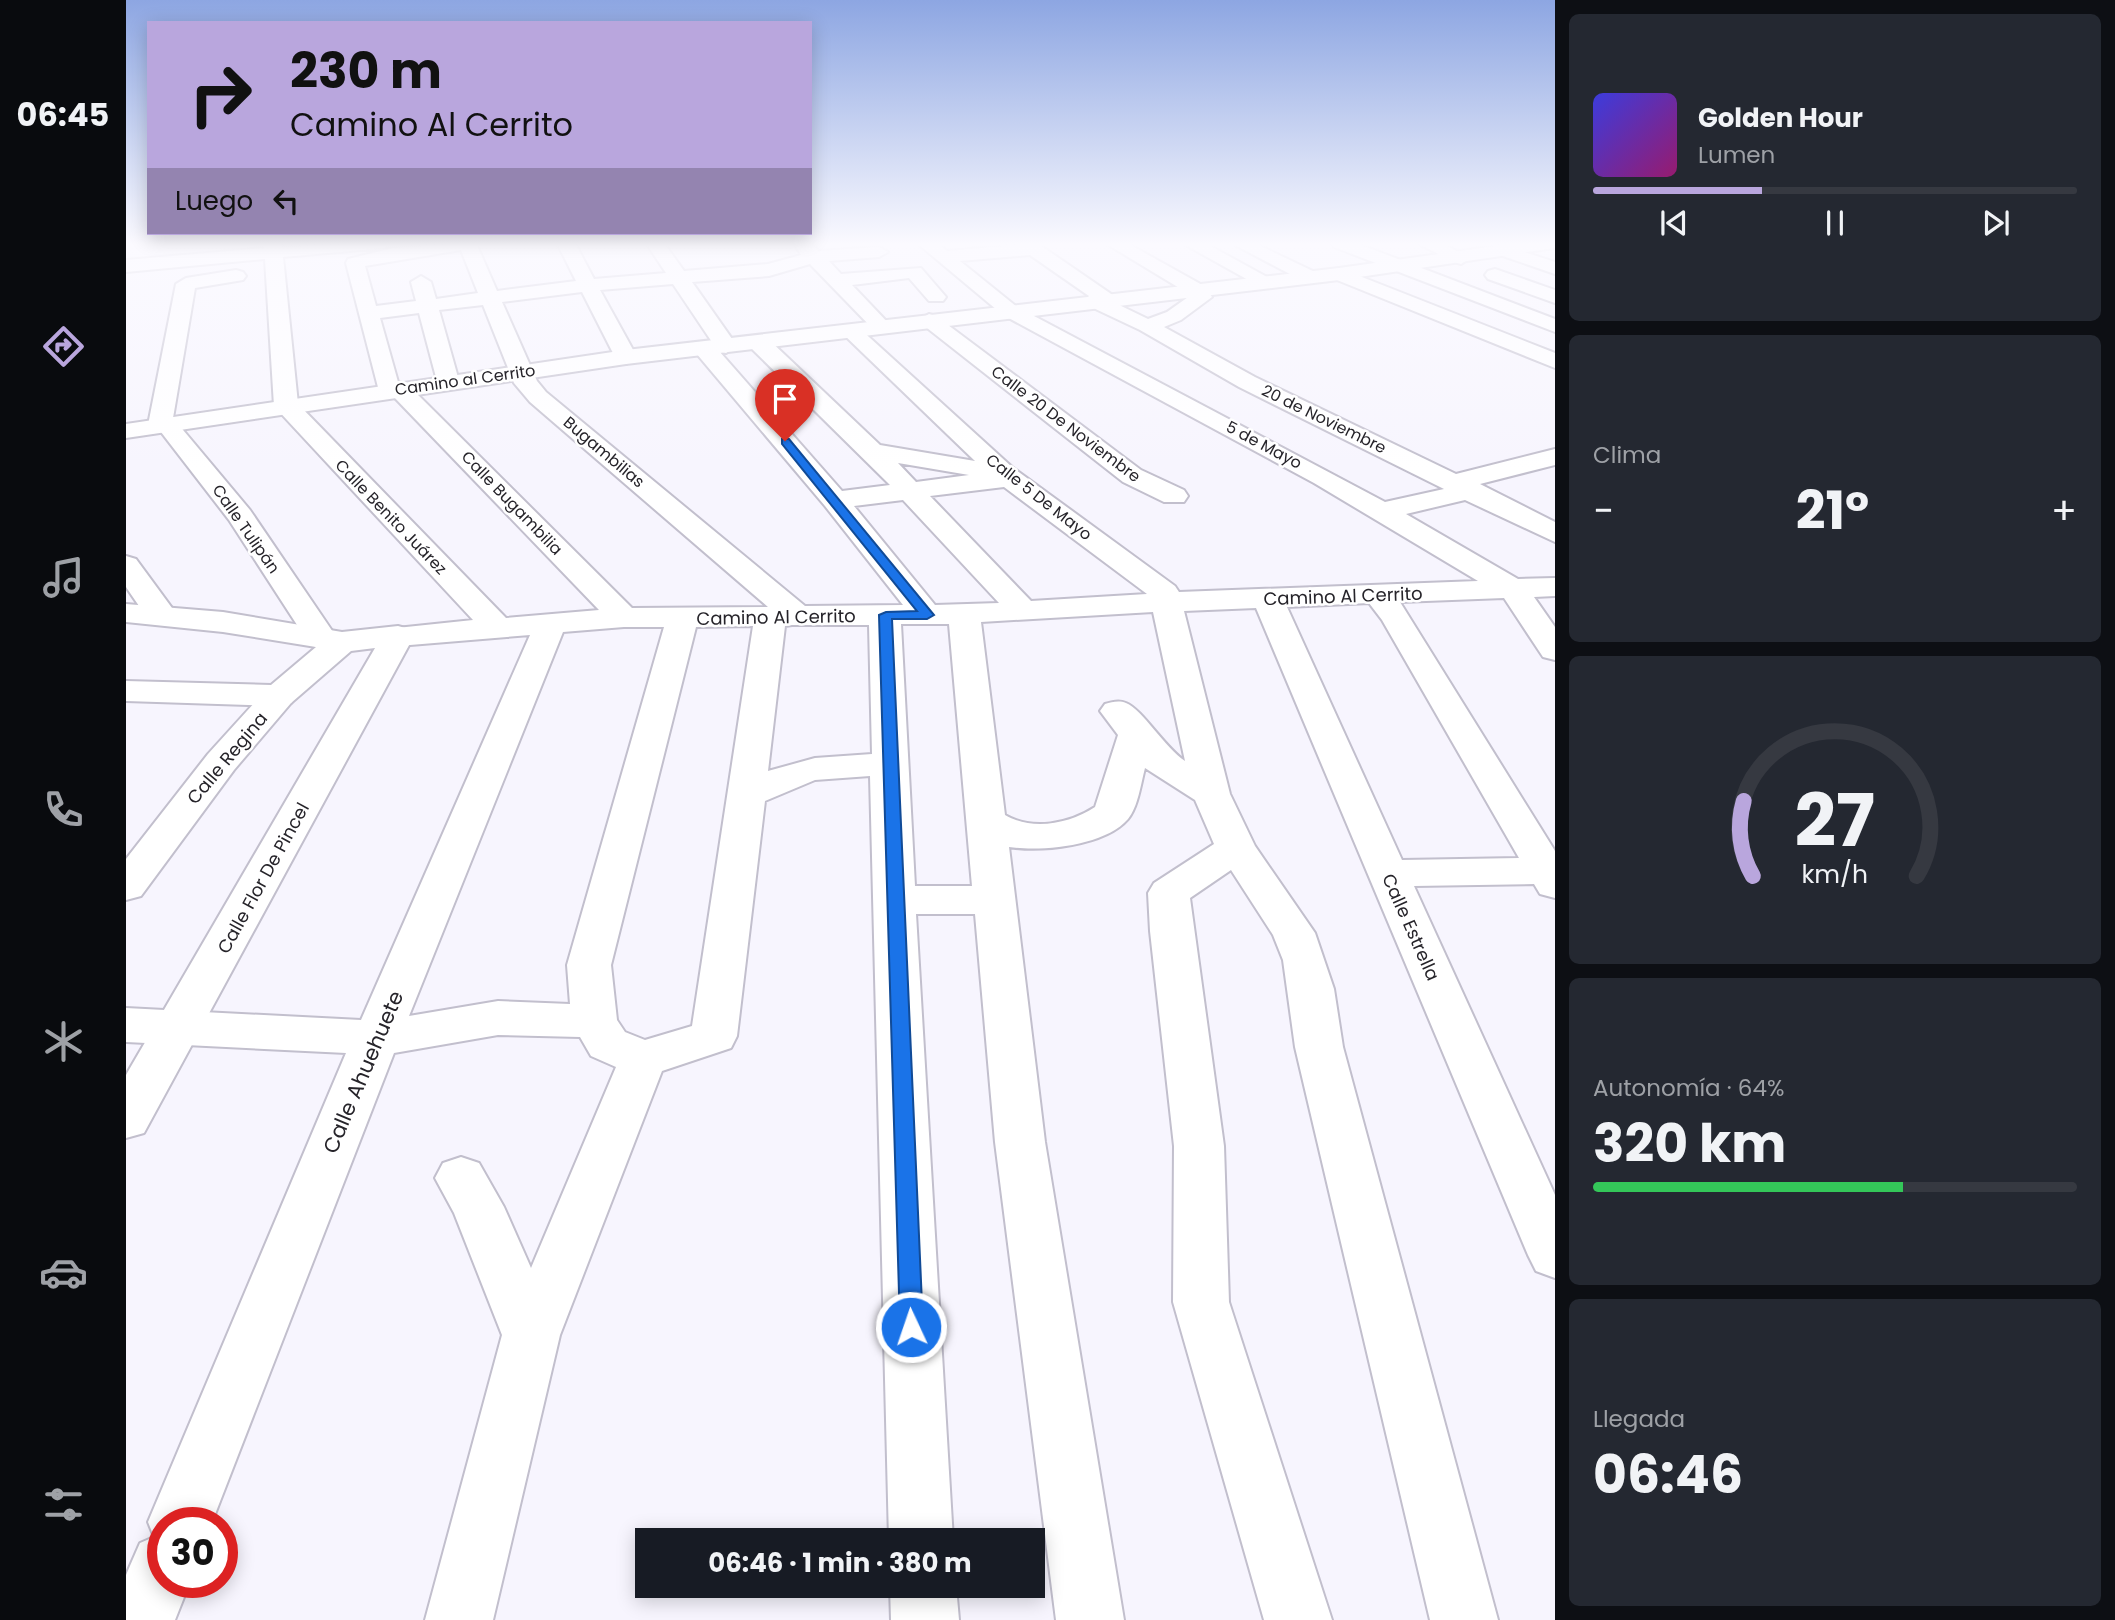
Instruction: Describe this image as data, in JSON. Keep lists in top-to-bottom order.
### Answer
{
  "streets": {
    "street": [
      "Camino al Cerrito",
      "20 de Noviembre",
      "Calle 20 De Noviembre",
      "5 de Mayo",
      "Bugambilias",
      "Calle 5 De Mayo",
      "Calle Bugambilia",
      "Calle Benito Juárez",
      "Calle Tulipán",
      "Camino Al Cerrito",
      "Calle Regina",
      "Calle Flor De Pincel",
      "Calle Estrella",
      "Calle Ahuehuete"
    ]
  },
  "crossings": [
    ["Camino al Cerrito", "Calle 20 De Noviembre"],
    ["Camino al Cerrito", "Bugambilias"],
    ["Camino al Cerrito", "Calle 5 De Mayo"],
    ["Camino al Cerrito", "Calle Bugambilia"],
    ["Camino al Cerrito", "Calle Benito Juárez"],
    ["Camino al Cerrito", "Calle Tulipán"],
    ["5 de Mayo", "Camino Al Cerrito"],
    ["Bugambilias", "Camino Al Cerrito"],
    ["Calle 5 De Mayo", "Camino Al Cerrito"],
    ["Calle Bugambilia", "Camino Al Cerrito"],
    ["Calle Benito Juárez", "Camino Al Cerrito"],
    ["Calle Tulipán", "Camino Al Cerrito"],
    ["Calle Tulipán", "Calle Regina"],
    ["Camino Al Cerrito", "Calle Regina"],
    ["Camino Al Cerrito", "Calle Flor De Pincel"],
    ["Camino Al Cerrito", "Calle Estrella"],
    ["Camino Al Cerrito", "Calle Ahuehuete"]
  ],
  "page": {
    "tabs": "06:45",
    "turn": ["230 m", "Camino Al Cerrito"],
    "song": ["Golden Hour", "Lumen"],
    "then": "Luego",
    "tile": [
      "Clima",
      ["Autonomía · 64%", "320 km"],
      ["Llegada", "06:46"]
    ],
    "heat": ["−", "21°", "+"],
    "limit": "30",
    "trip": "06:46 · 1 min · 380 m",
    "gauge": ["27", "km/h"]
  }
}
